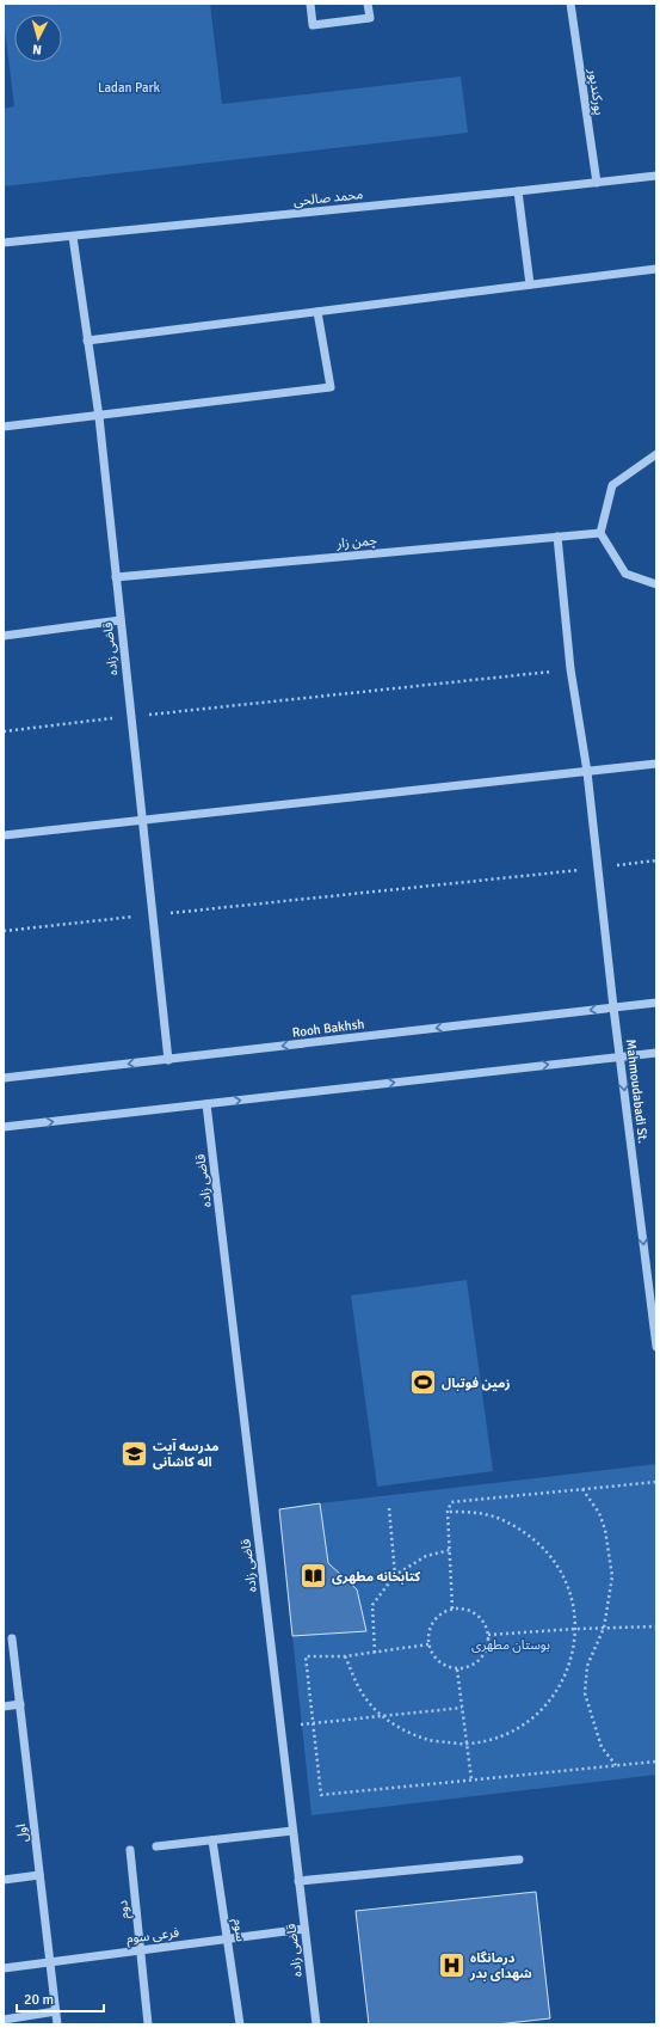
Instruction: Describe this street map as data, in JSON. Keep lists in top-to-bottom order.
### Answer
{
  "streets": {
    "street": [
      "پورکندپور",
      "محمد صالحی",
      "چمن زار",
      "قاضی زاده",
      "Rooh Bakhsh",
      "Mahmoudabadi St.",
      "اول",
      "دوم",
      "سوم",
      "فرعی سوم"
    ]
  },
  "crossings": [
    ["پورکندپور", "محمد صالحی"],
    ["محمد صالحی", "قاضی زاده"],
    ["چمن زار", "قاضی زاده"],
    ["چمن زار", "Mahmoudabadi St."],
    ["قاضی زاده", "Rooh Bakhsh"],
    ["قاضی زاده", "فرعی سوم"],
    ["Rooh Bakhsh", "Mahmoudabadi St."],
    ["اول", "فرعی سوم"],
    ["دوم", "فرعی سوم"],
    ["سوم", "فرعی سوم"]
  ],
  "one_way": ["Mahmoudabadi St."],
  "parks": ["Ladan Park", "بوستان مطهری"],
  "places": {
    "sports": ["زمین فوتبال"],
    "school or university": ["مدرسه آیت اله کاشانی"],
    "library": ["کتابخانه مطهری"],
    "hospital": ["درمانگاه شهدای بدر"]
  },
  "scale_bar": "20 m",
  "north": "bottom"
}
